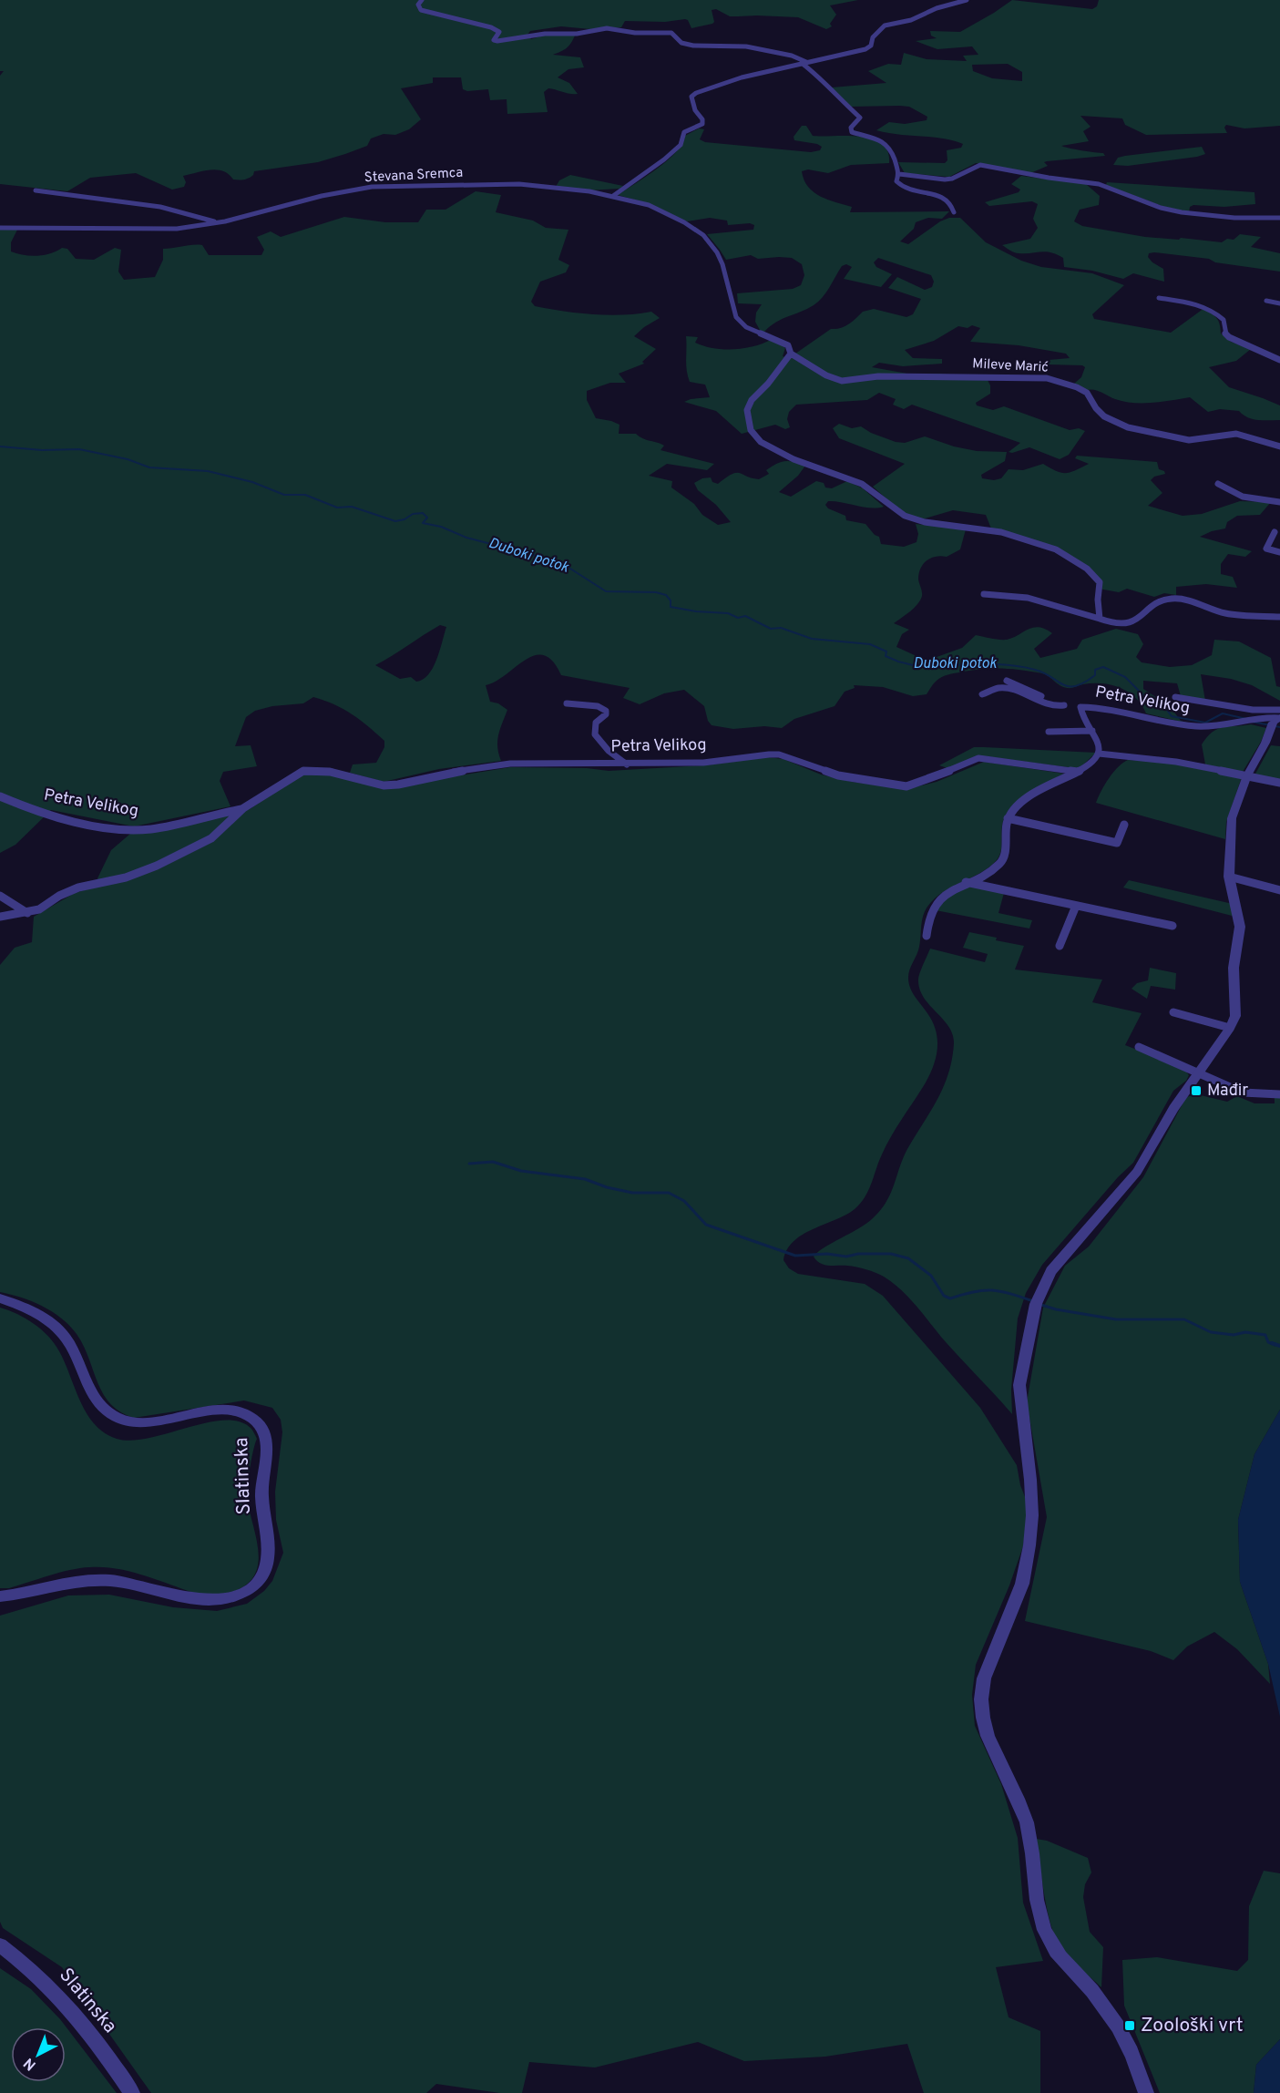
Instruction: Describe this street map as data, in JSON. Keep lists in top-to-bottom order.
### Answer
{
  "streets": {
    "street": [
      "Stevana Sremca",
      "Mileve Marić",
      "Petra Velikog",
      "Slatinska"
    ]
  },
  "crossings": [
    ["Stevana Sremca", "Mileve Marić"]
  ],
  "water": ["Duboki potok"],
  "places": {
    "transit": ["Mađir", "Zoološki vrt"]
  },
  "north": "bottom left"
}
